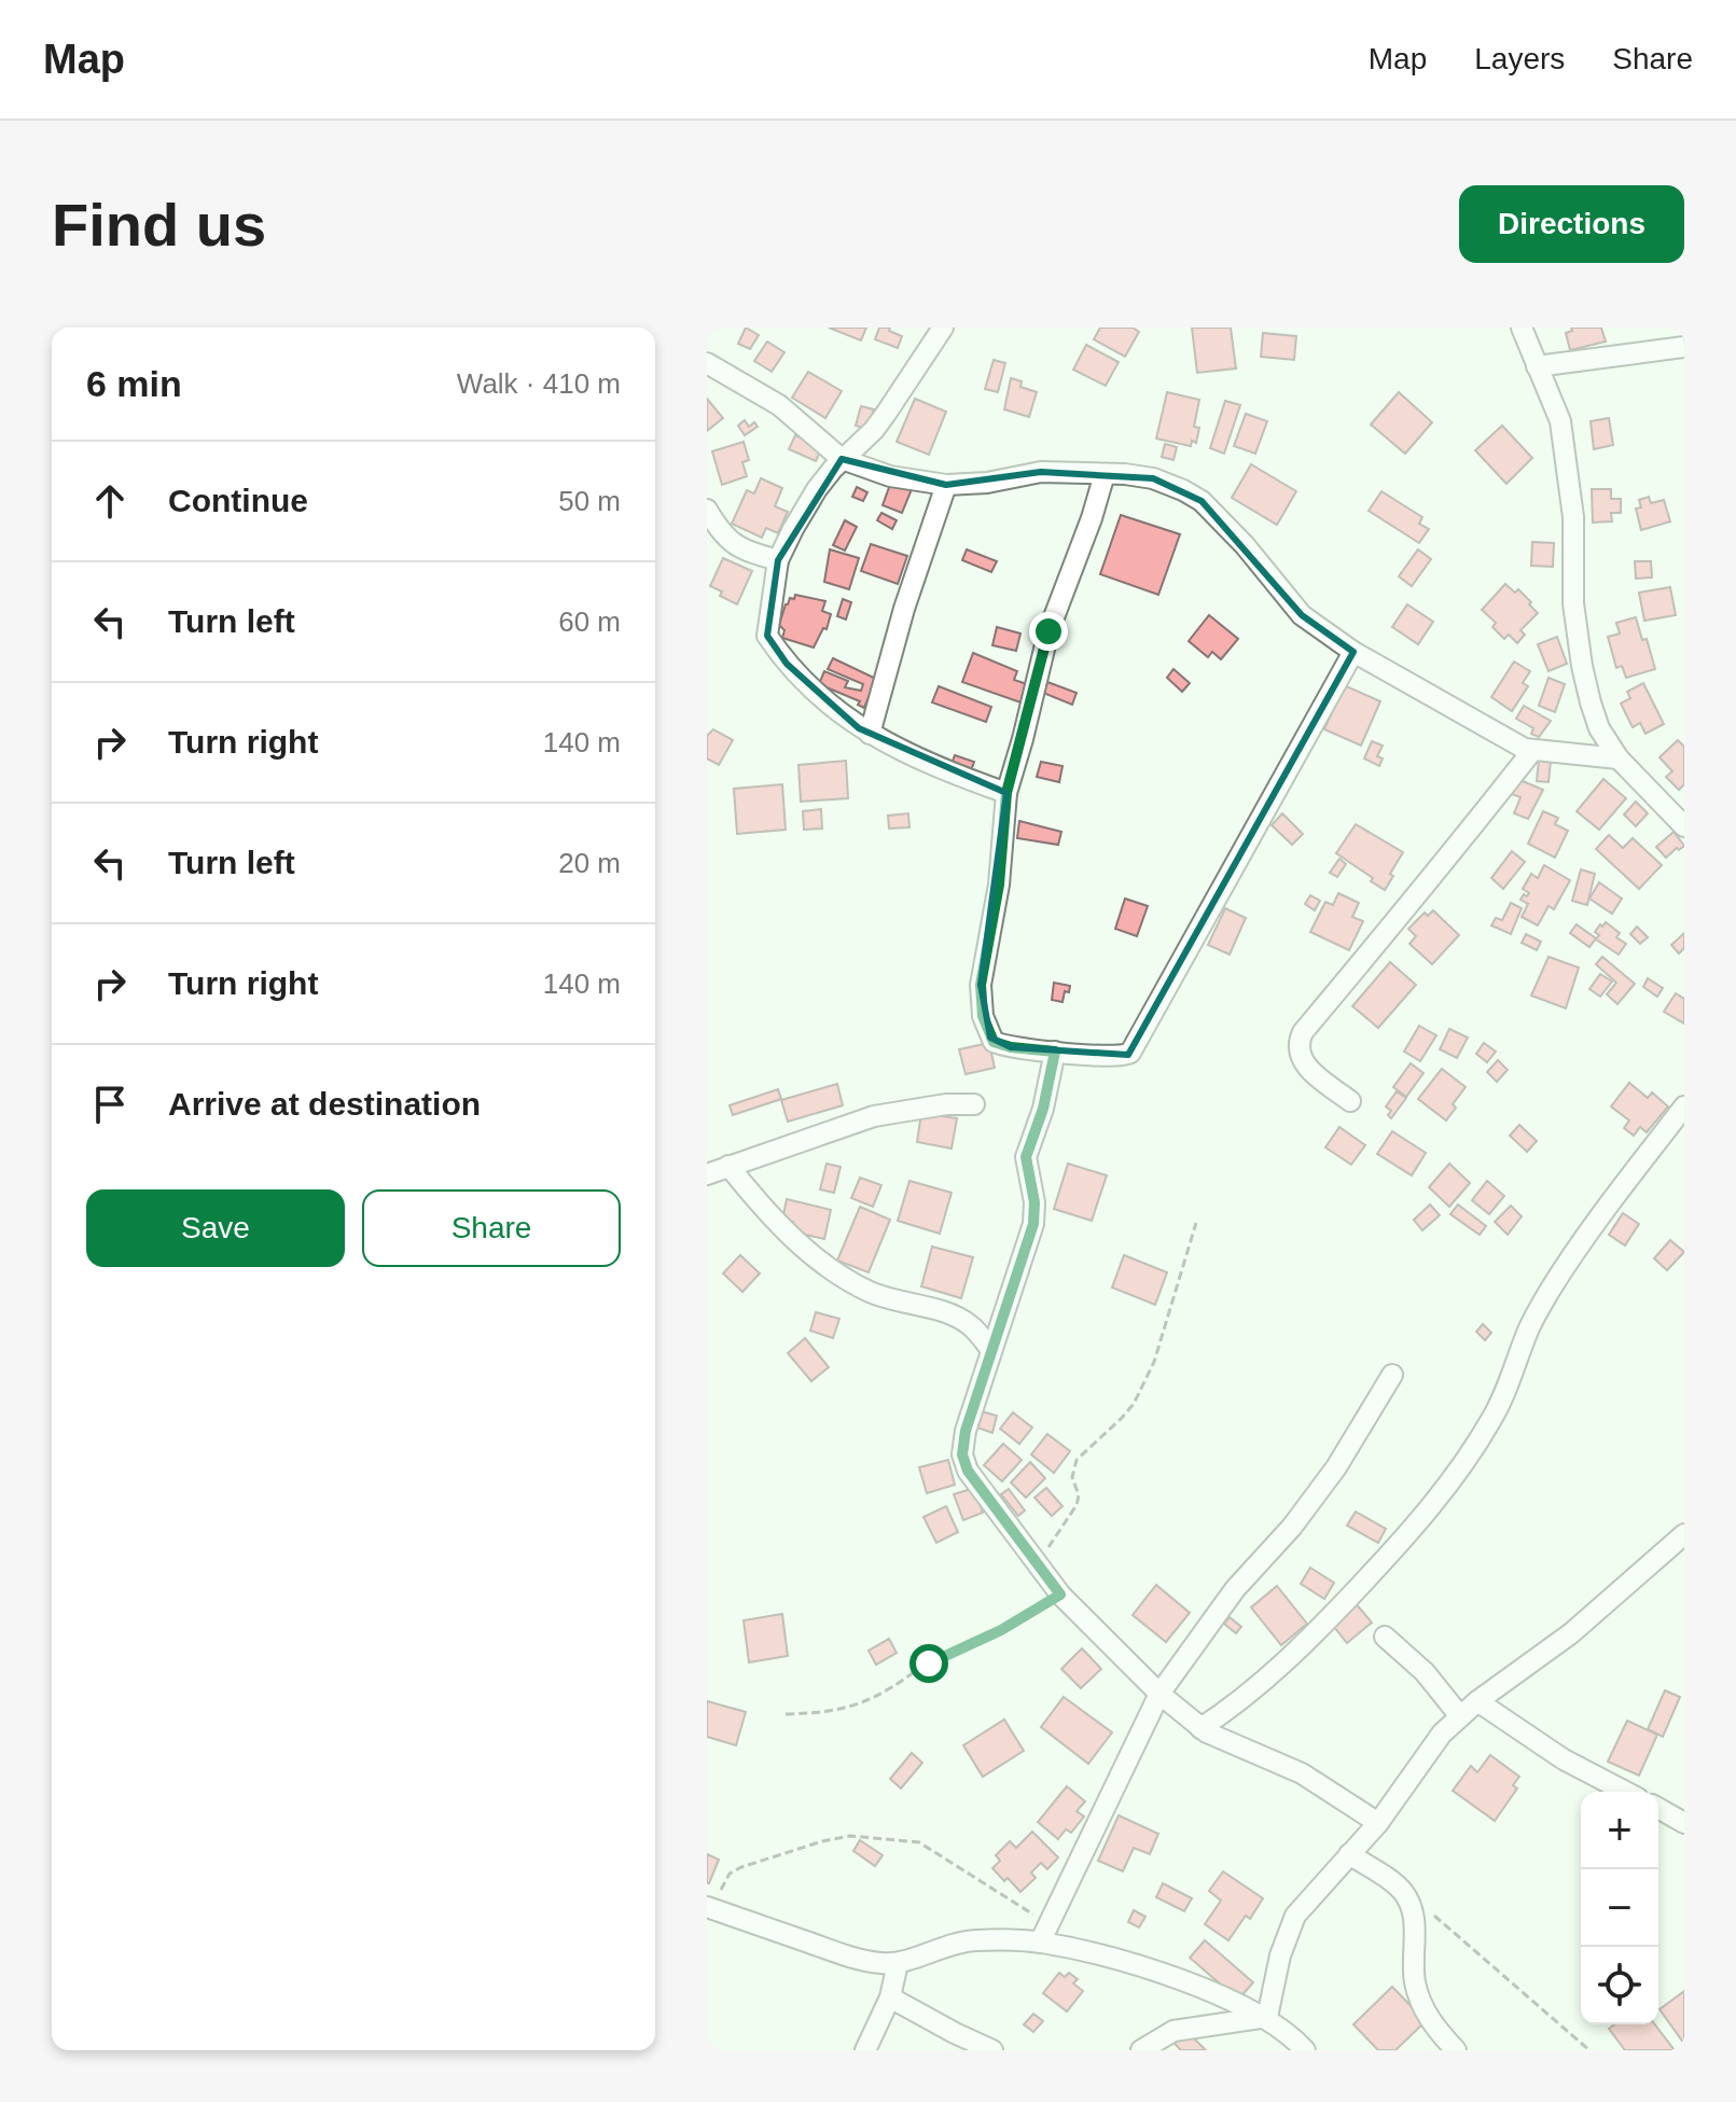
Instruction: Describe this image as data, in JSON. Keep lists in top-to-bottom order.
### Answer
{
  "page": {
    "header": "Map",
    "nav": ["Map", "Layers", "Share"],
    "buttons": [
      "Directions",
      ["Save", "Share"]
    ],
    "title": "Find us",
    "heading": ["6 min", "Walk · 410 m"],
    "list": [
      ["Continue", "50 m"],
      ["Turn left", "60 m"],
      ["Turn right", "140 m"],
      ["Turn left", "20 m"],
      ["Turn right", "140 m"],
      "Arrive at destination"
    ],
    "map_buttons": ["+", "−"]
  }
}
